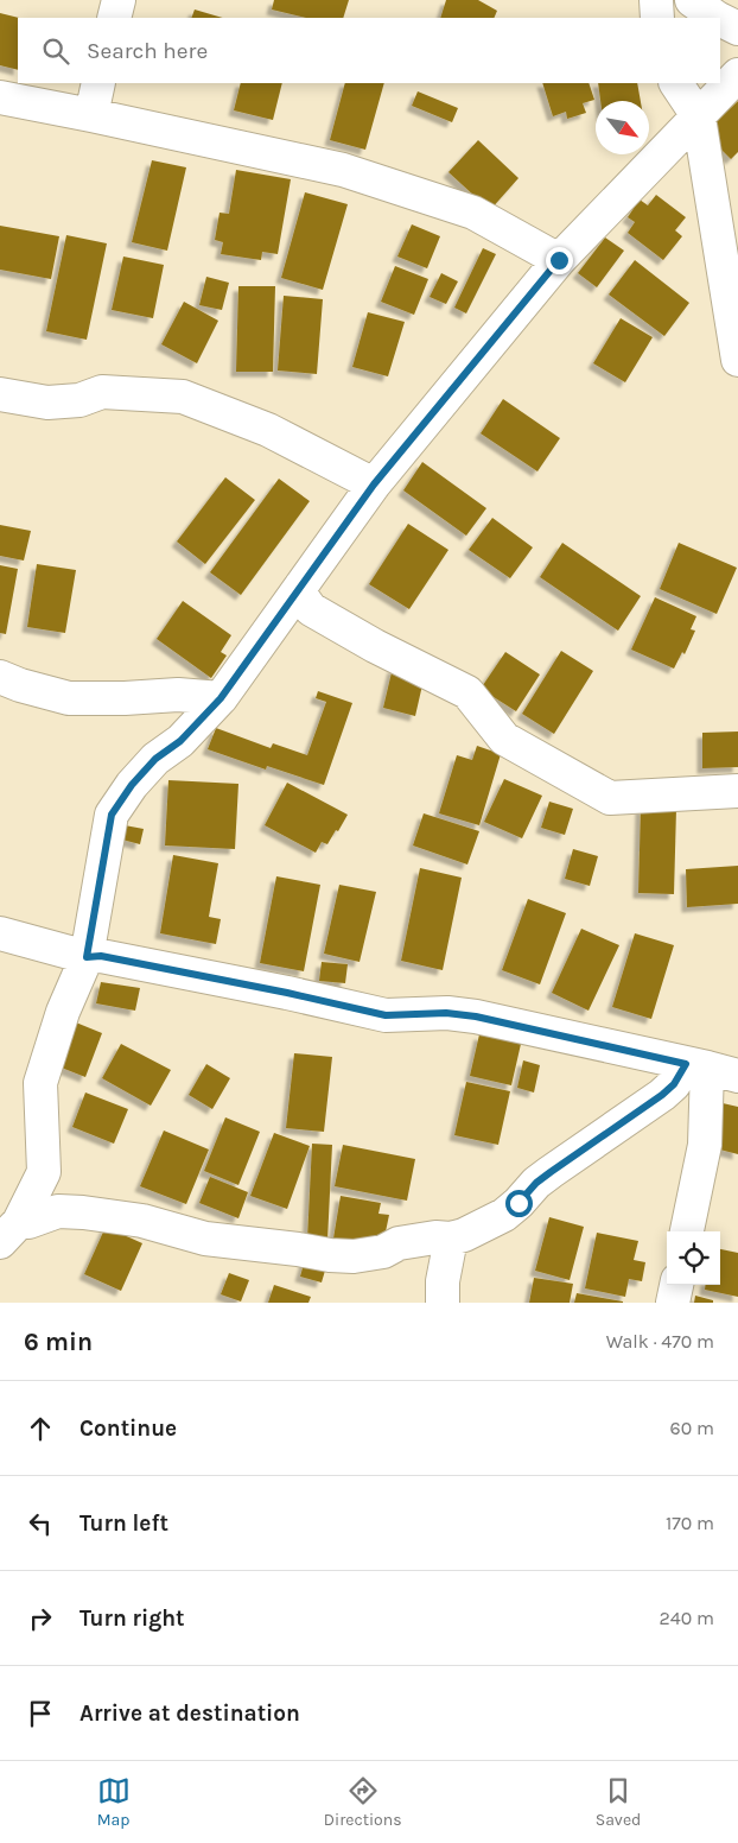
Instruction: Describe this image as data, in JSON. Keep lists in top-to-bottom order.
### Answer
{
  "north": "bottom right",
  "page": {
    "search": "Search here",
    "heading": ["6 min", "Walk · 470 m"],
    "list": [
      ["Continue", "60 m"],
      ["Turn left", "170 m"],
      ["Turn right", "240 m"],
      "Arrive at destination"
    ],
    "nav": ["Map", "Directions", "Saved"]
  }
}
